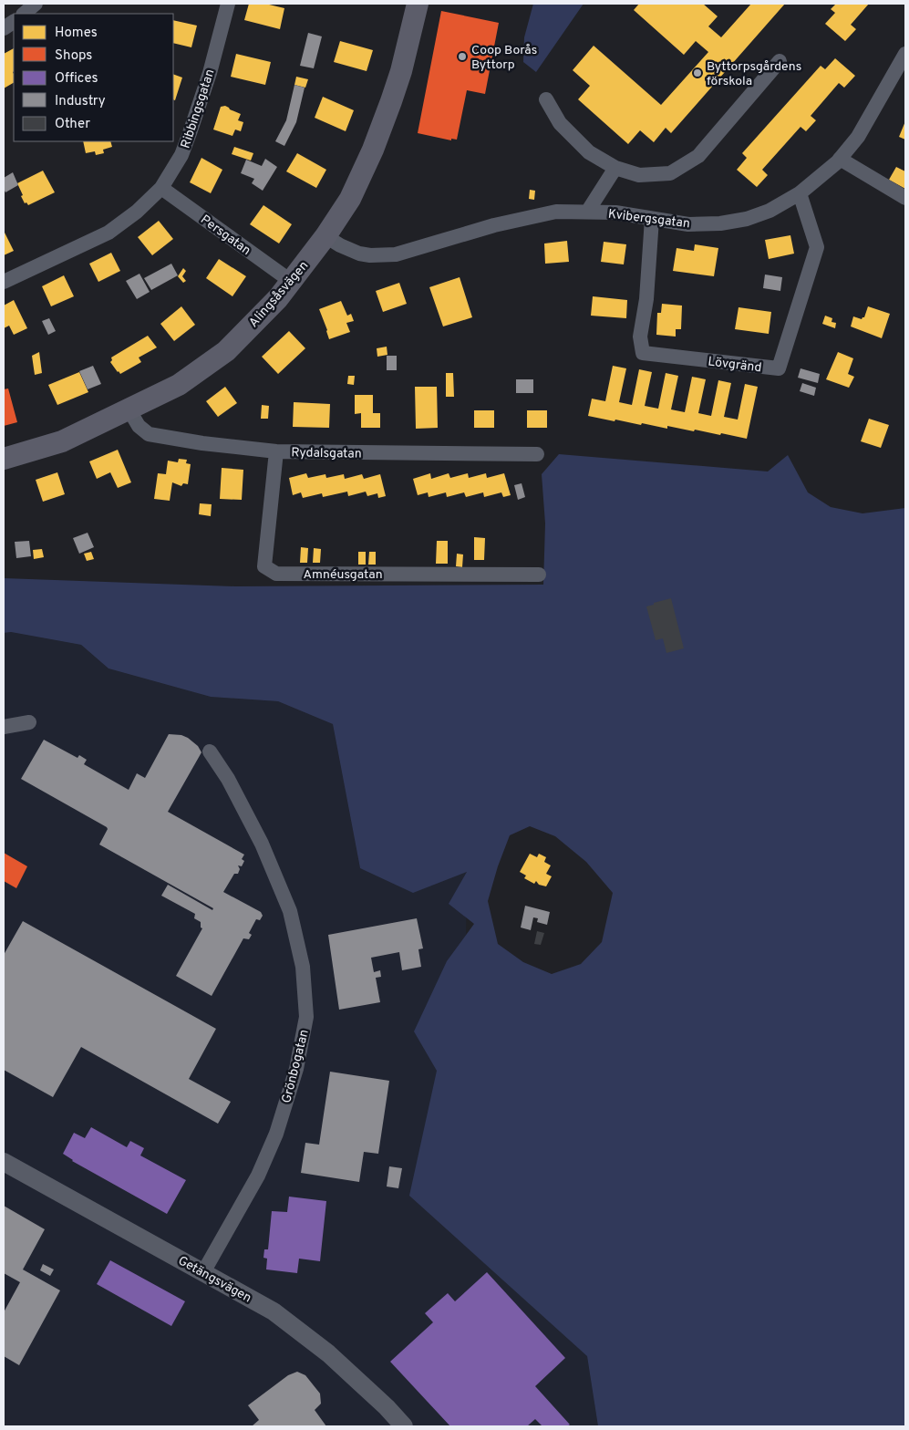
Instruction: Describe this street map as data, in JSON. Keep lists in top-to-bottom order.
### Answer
{
  "streets": {
    "main road": ["Alingsåsvägen"],
    "street": [
      "Ribbingsgatan",
      "Kvibergsgatan",
      "Persgatan",
      "Lövgränd",
      "Rydalsgatan",
      "Amnéusgatan",
      "Grönbogatan",
      "Getängsvägen"
    ]
  },
  "crossings": [
    ["Ribbingsgatan", "Persgatan"],
    ["Kvibergsgatan", "Alingsåsvägen"],
    ["Kvibergsgatan", "Lövgränd"],
    ["Persgatan", "Alingsåsvägen"],
    ["Alingsåsvägen", "Rydalsgatan"],
    ["Rydalsgatan", "Amnéusgatan"],
    ["Grönbogatan", "Getängsvägen"]
  ],
  "places": ["Coop Borås Byttorp", "Byttorpsgårdens förskola"],
  "legend": [
    "Homes",
    "Shops",
    "Offices",
    "Industry",
    "Other"
  ]
}
